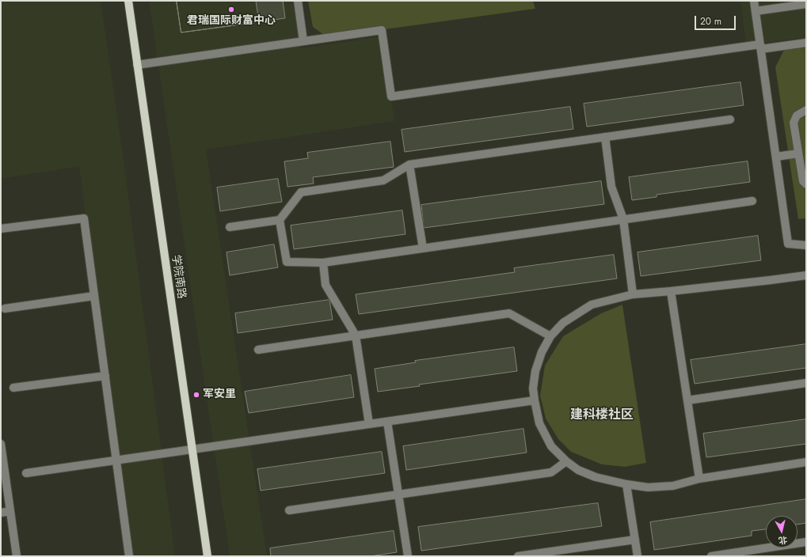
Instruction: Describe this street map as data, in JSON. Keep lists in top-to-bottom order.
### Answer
{
  "streets": {
    "main road": ["学院南路"]
  },
  "districts": ["建科楼社区"],
  "places": ["君瑞国际财富中心", "军安里"],
  "scale_bar": "20 m",
  "north": "bottom"
}
